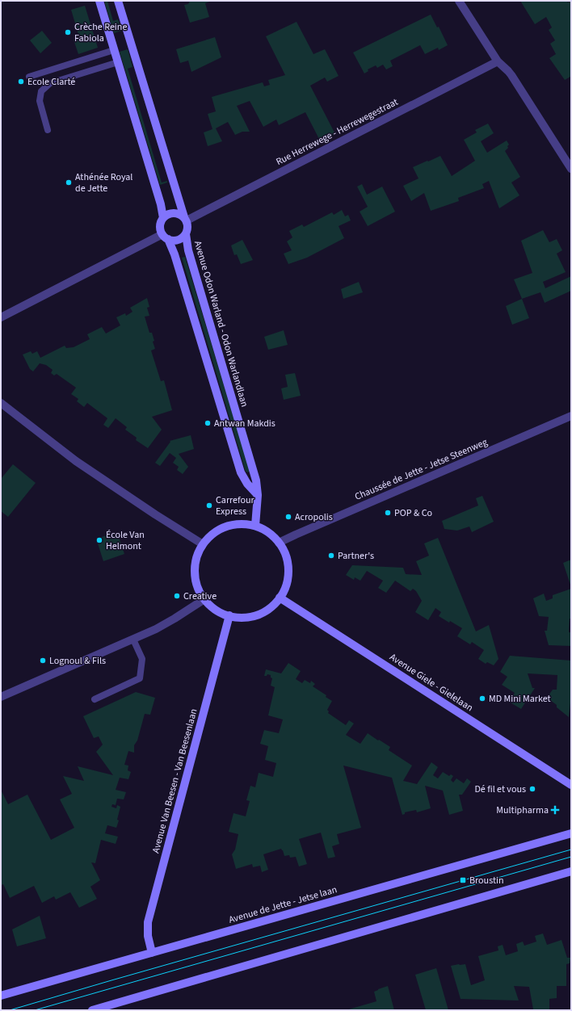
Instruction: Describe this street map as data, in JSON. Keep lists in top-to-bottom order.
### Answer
{
  "streets": {
    "street": [
      "Rue Herrewege - Herrewegestraat",
      "Avenue Odon Warland - Odon Warlandlaan",
      "Chaussée de Jette - Jetse Steenweg",
      "Avenue Giele - Gielelaan",
      "Avenue Van Beesen - Van Beesenlaan",
      "Avenue de Jette - Jetse laan"
    ]
  },
  "crossings": [
    ["Rue Herrewege - Herrewegestraat", "Avenue Odon Warland - Odon Warlandlaan"],
    ["Avenue Odon Warland - Odon Warlandlaan", "Chaussée de Jette - Jetse Steenweg"],
    ["Avenue Odon Warland - Odon Warlandlaan", "Avenue Giele - Gielelaan"],
    ["Avenue Odon Warland - Odon Warlandlaan", "Avenue Van Beesen - Van Beesenlaan"],
    ["Chaussée de Jette - Jetse Steenweg", "Avenue Giele - Gielelaan"],
    ["Chaussée de Jette - Jetse Steenweg", "Avenue Van Beesen - Van Beesenlaan"],
    ["Avenue Giele - Gielelaan", "Avenue Van Beesen - Van Beesenlaan"],
    ["Avenue Van Beesen - Van Beesenlaan", "Avenue de Jette - Jetse laan"]
  ],
  "places": {
    "other": [
      "Crèche Reine Fabiola",
      "Ecole Clarté",
      "Athénée Royal de Jette",
      "Antwan Makdis",
      "Carrefour Express",
      "POP & Co",
      "Acropolis",
      "École Van Helmont",
      "Partner's",
      "Creative",
      "Lognoul & Fils",
      "MD Mini Market",
      "Dé fil et vous"
    ],
    "health": ["Multipharma"],
    "transit": ["Broustin"]
  }
}
